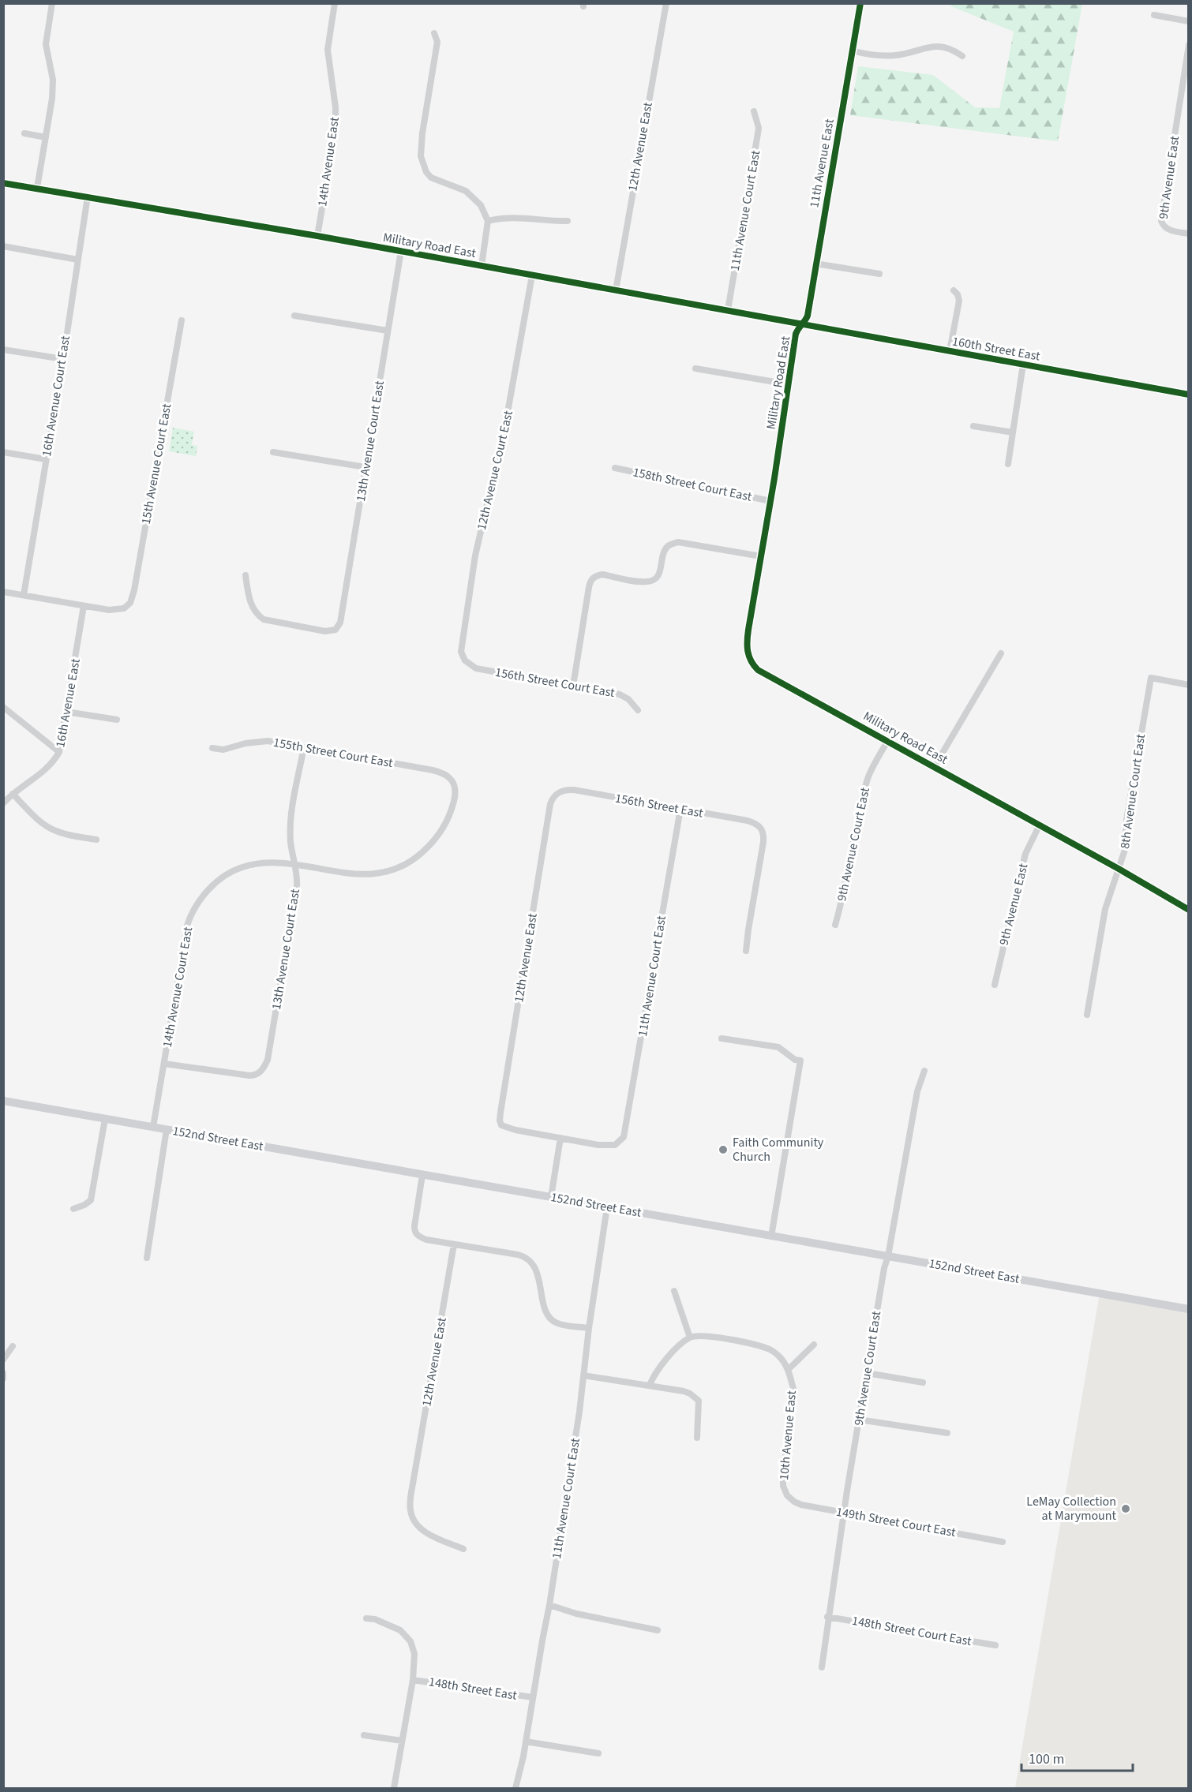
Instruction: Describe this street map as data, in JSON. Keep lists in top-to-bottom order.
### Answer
{
  "streets": {
    "main road": ["152nd Street East"],
    "street": [
      "12th Avenue East",
      "14th Avenue East",
      "11th Avenue East",
      "9th Avenue East",
      "11th Avenue Court East",
      "Military Road East",
      "160th Street East",
      "16th Avenue Court East",
      "13th Avenue Court East",
      "15th Avenue Court East",
      "12th Avenue Court East",
      "158th Street Court East",
      "156th Street Court East",
      "16th Avenue East",
      "155th Street Court East",
      "8th Avenue Court East",
      "156th Street East",
      "9th Avenue Court East",
      "14th Avenue Court East",
      "10th Avenue East",
      "149th Street Court East",
      "148th Street Court East",
      "148th Street East"
    ]
  },
  "crossings": [
    ["12th Avenue East", "11th Avenue Court East"],
    ["12th Avenue East", "Military Road East"],
    ["12th Avenue East", "156th Street East"],
    ["14th Avenue East", "Military Road East"],
    ["11th Avenue East", "Military Road East"],
    ["11th Avenue East", "160th Street East"],
    ["9th Avenue East", "Military Road East"],
    ["11th Avenue Court East", "Military Road East"],
    ["11th Avenue Court East", "156th Street East"],
    ["11th Avenue Court East", "152nd Street East"],
    ["11th Avenue Court East", "148th Street East"],
    ["Military Road East", "160th Street East"],
    ["Military Road East", "16th Avenue Court East"],
    ["Military Road East", "13th Avenue Court East"],
    ["Military Road East", "12th Avenue Court East"],
    ["Military Road East", "158th Street Court East"],
    ["Military Road East", "8th Avenue Court East"],
    ["Military Road East", "9th Avenue Court East"],
    ["13th Avenue Court East", "155th Street Court East"],
    ["13th Avenue Court East", "14th Avenue Court East"],
    ["15th Avenue Court East", "16th Avenue East"],
    ["12th Avenue Court East", "156th Street Court East"],
    ["155th Street Court East", "14th Avenue Court East"],
    ["9th Avenue Court East", "152nd Street East"],
    ["9th Avenue Court East", "149th Street Court East"],
    ["9th Avenue Court East", "148th Street Court East"],
    ["14th Avenue Court East", "152nd Street East"],
    ["10th Avenue East", "149th Street Court East"]
  ],
  "places": ["Faith Community Church", "LeMay Collection at Marymount"],
  "scale_bar": "100 m"
}
